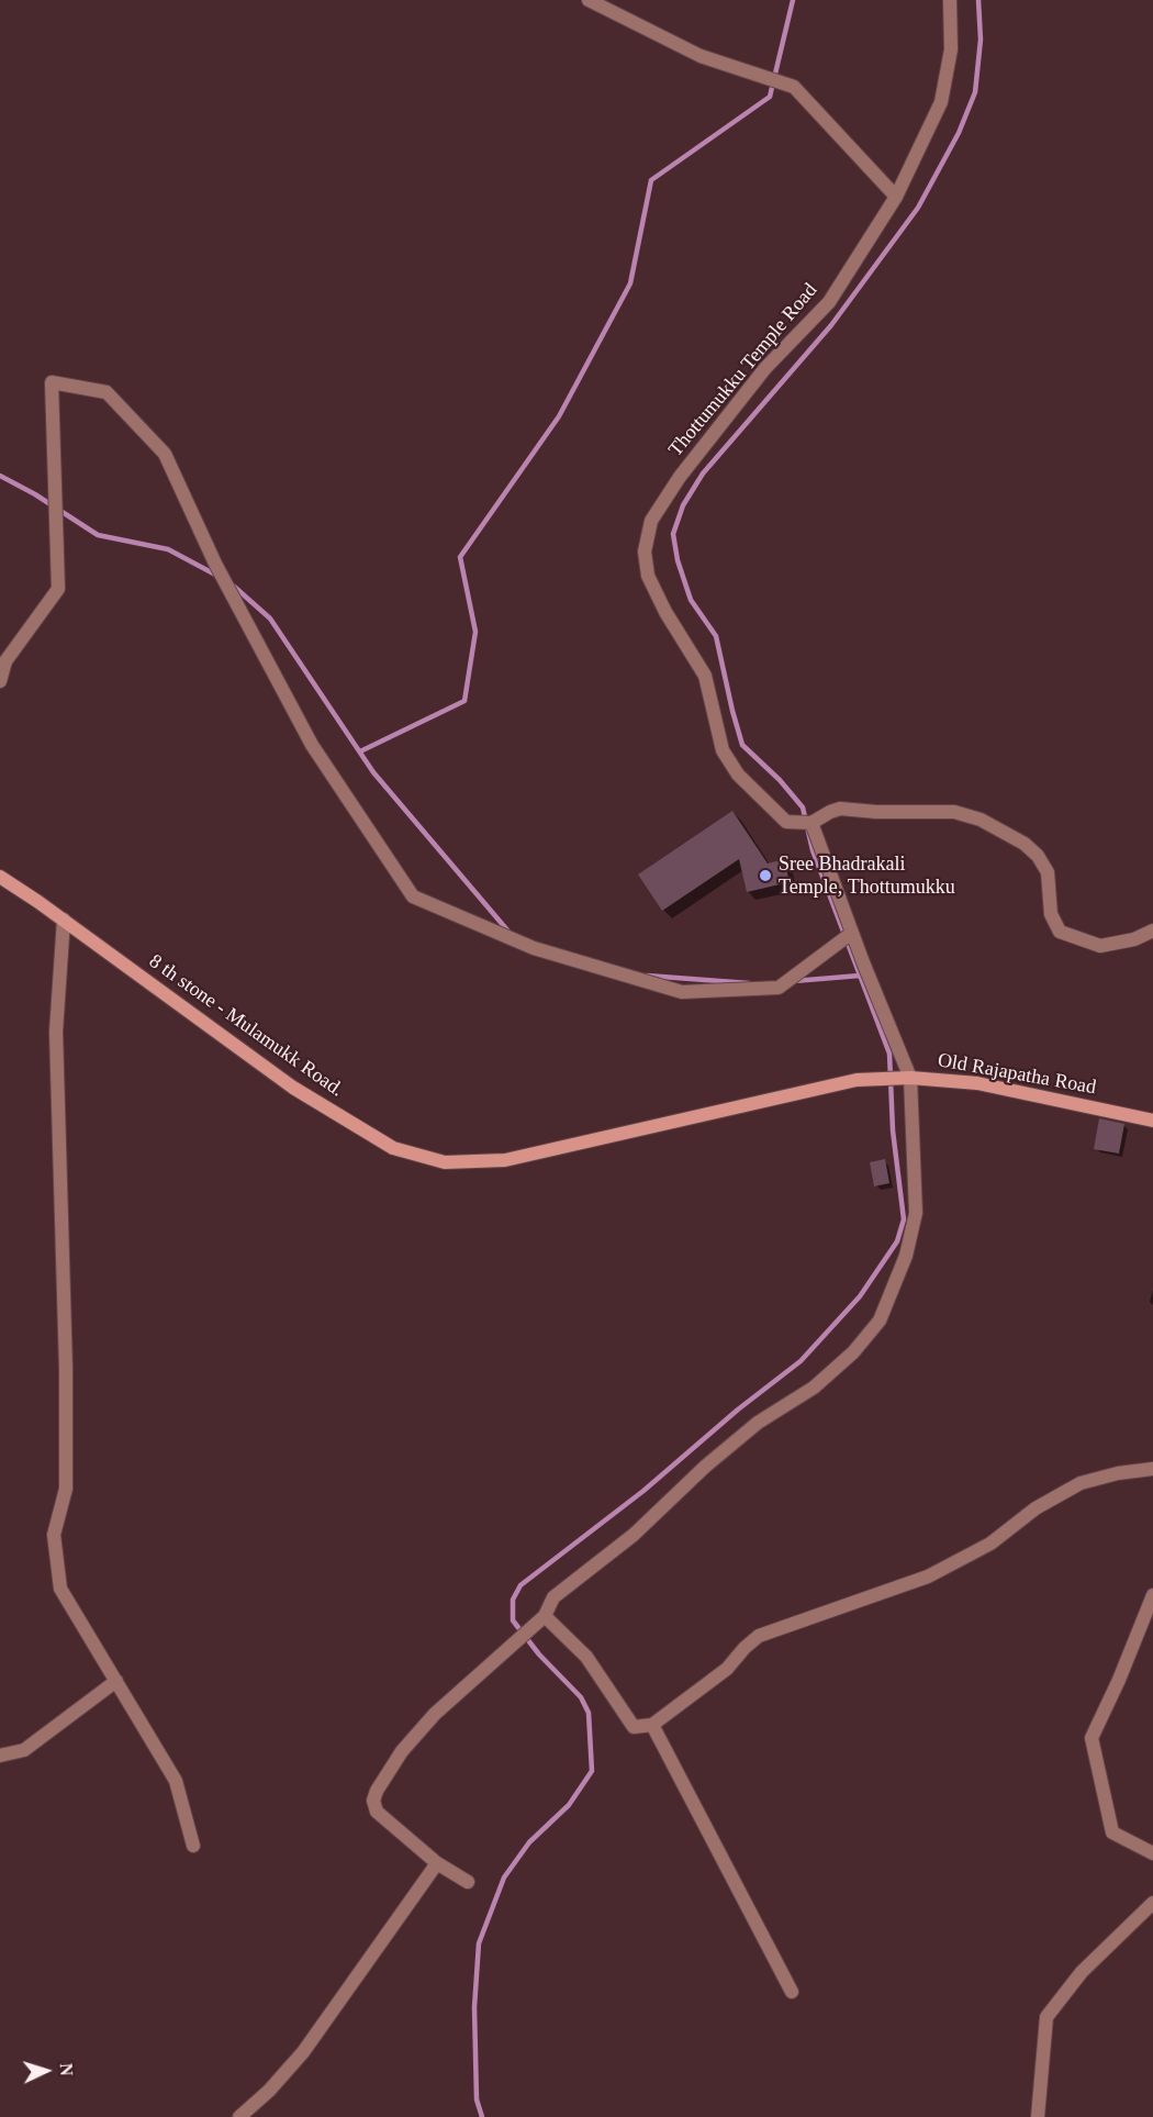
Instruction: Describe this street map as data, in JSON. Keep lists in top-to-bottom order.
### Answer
{
  "streets": {
    "main road": ["8 th stone - Mulamukk Road.", "Old Rajapatha Road"],
    "street": ["Thottumukku Temple Road"]
  },
  "crossings": [
    ["8 th stone - Mulamukk Road.", "Old Rajapatha Road"]
  ],
  "places": ["Sree Bhadrakali Temple, Thottumukku"],
  "north": "right"
}
